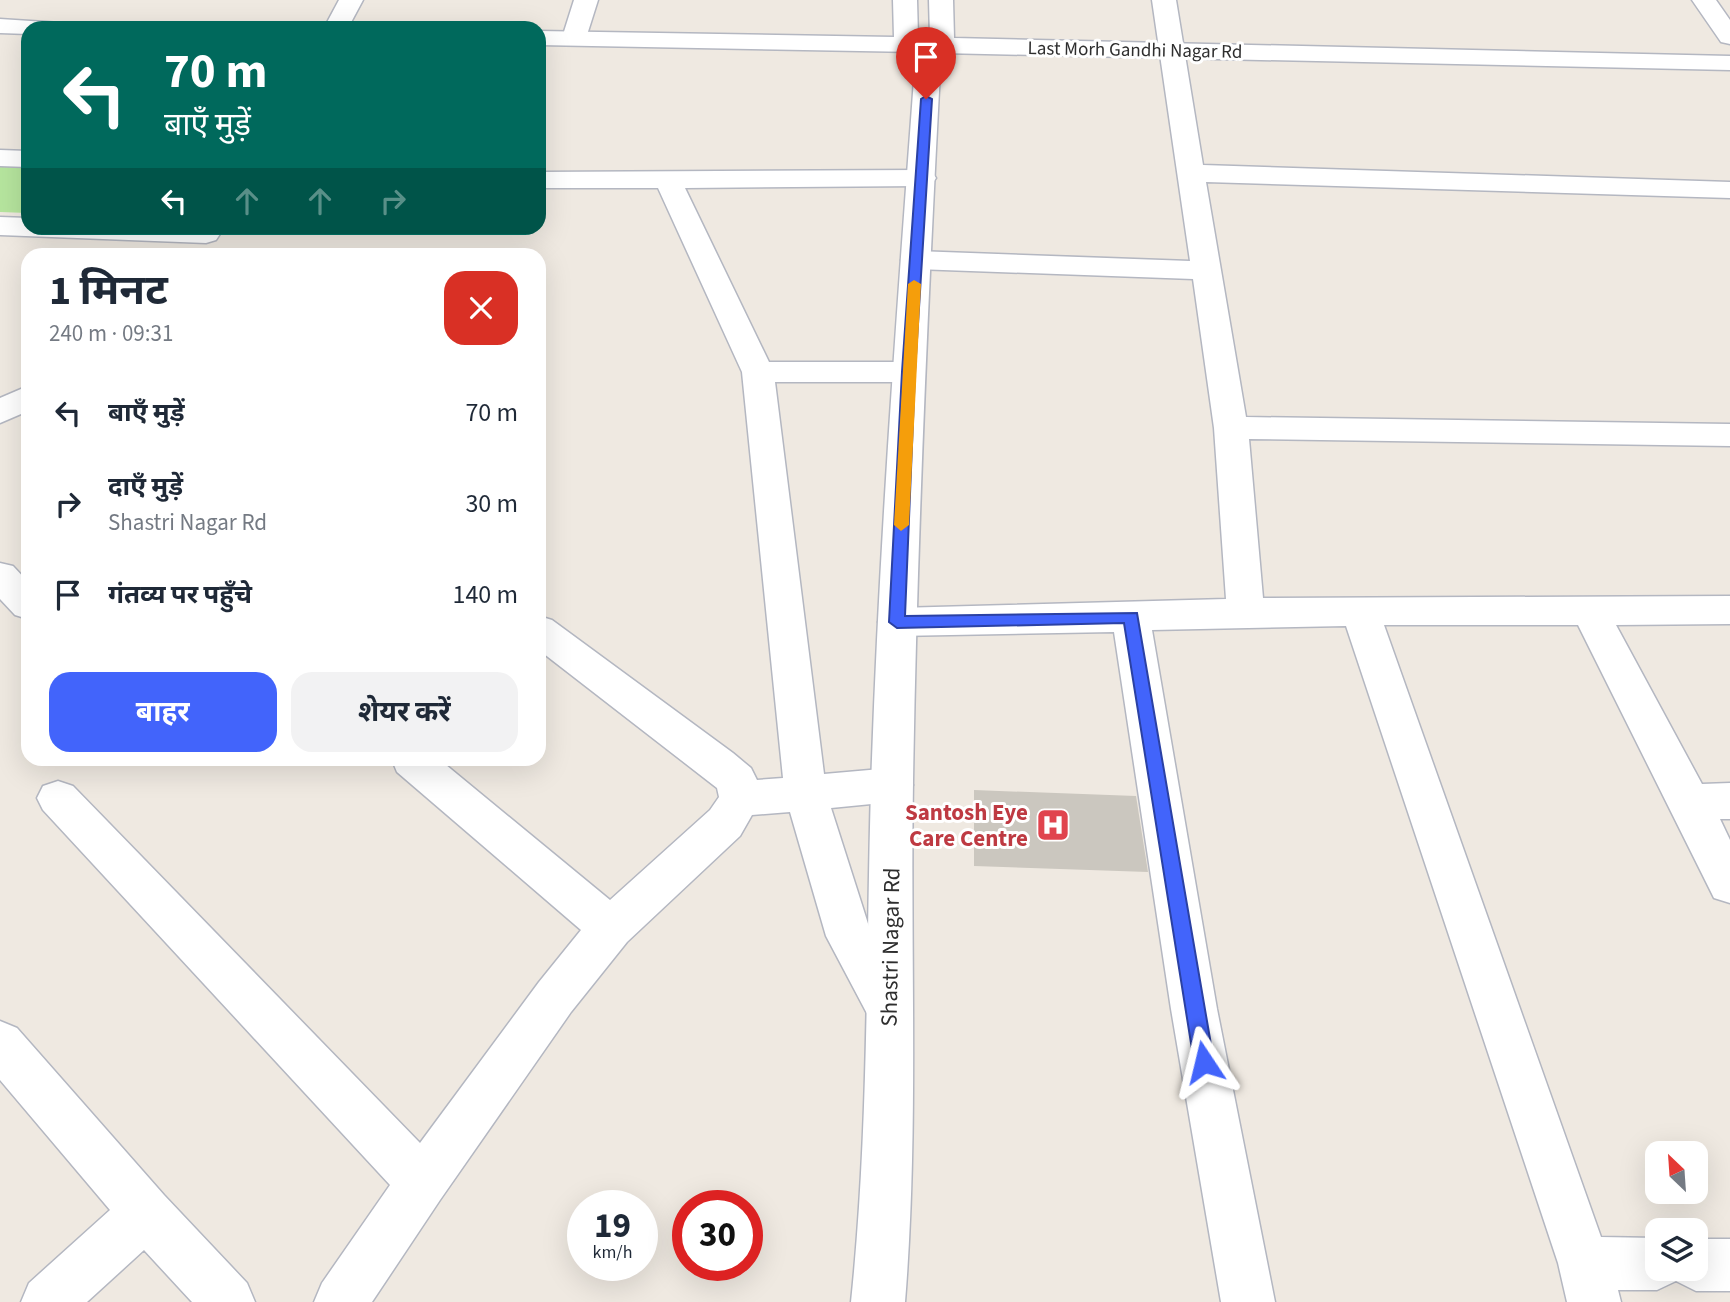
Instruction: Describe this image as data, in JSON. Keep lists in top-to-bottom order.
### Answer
{
  "streets": {
    "street": ["Last Morh Gandhi Nagar Rd", "Shastri Nagar Rd"]
  },
  "crossings": [
    ["Last Morh Gandhi Nagar Rd", "Shastri Nagar Rd"]
  ],
  "places": {
    "hospital": ["Santosh Eye Care Centre"]
  },
  "north": "top left",
  "page": {
    "turn": ["70 m", "बाएँ मुड़ें"],
    "heading": ["1 मिनट", "240 m · 09:31"],
    "list": [
      {
        "name": "बाएँ मुड़ें",
        "value": "70 m"
      },
      {
        "name": "दाएँ मुड़ें",
        "note": "Shastri Nagar Rd",
        "value": "30 m"
      },
      {
        "name": "गंतव्य पर पहुँचे",
        "value": "140 m"
      }
    ],
    "buttons": ["बाहर", "शेयर करें"],
    "speed": "19 km/h",
    "limit": "30"
  }
}
